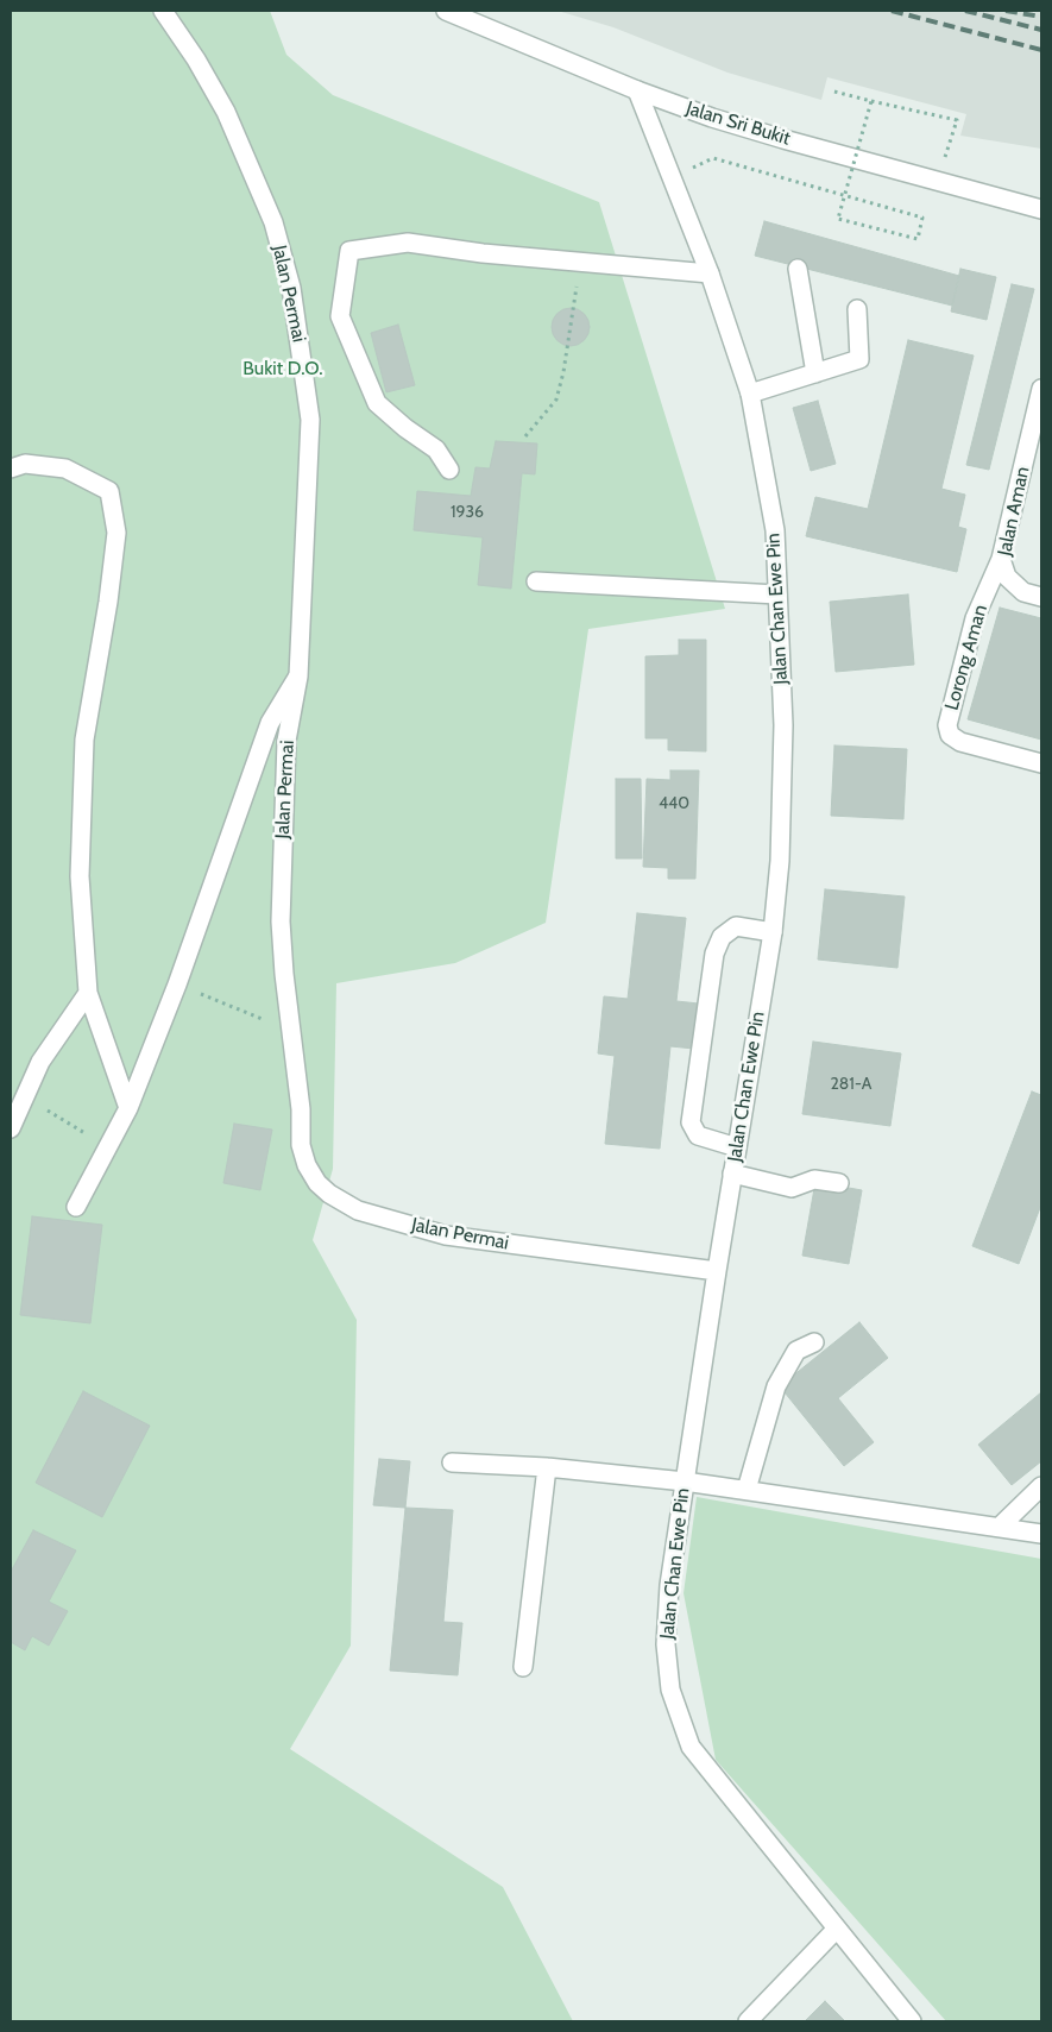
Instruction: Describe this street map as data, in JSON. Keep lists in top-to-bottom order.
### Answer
{
  "streets": {
    "street": [
      "Jalan Sri Bukit",
      "Jalan Permai",
      "Jalan Aman",
      "Jalan Chan Ewe Pin",
      "Lorong Aman"
    ]
  },
  "crossings": [
    ["Jalan Sri Bukit", "Jalan Chan Ewe Pin"],
    ["Jalan Permai", "Jalan Chan Ewe Pin"],
    ["Jalan Aman", "Lorong Aman"]
  ],
  "parks": ["Bukit D.O."],
  "house_numbers": ["1936", "440", "281-A"]
}
